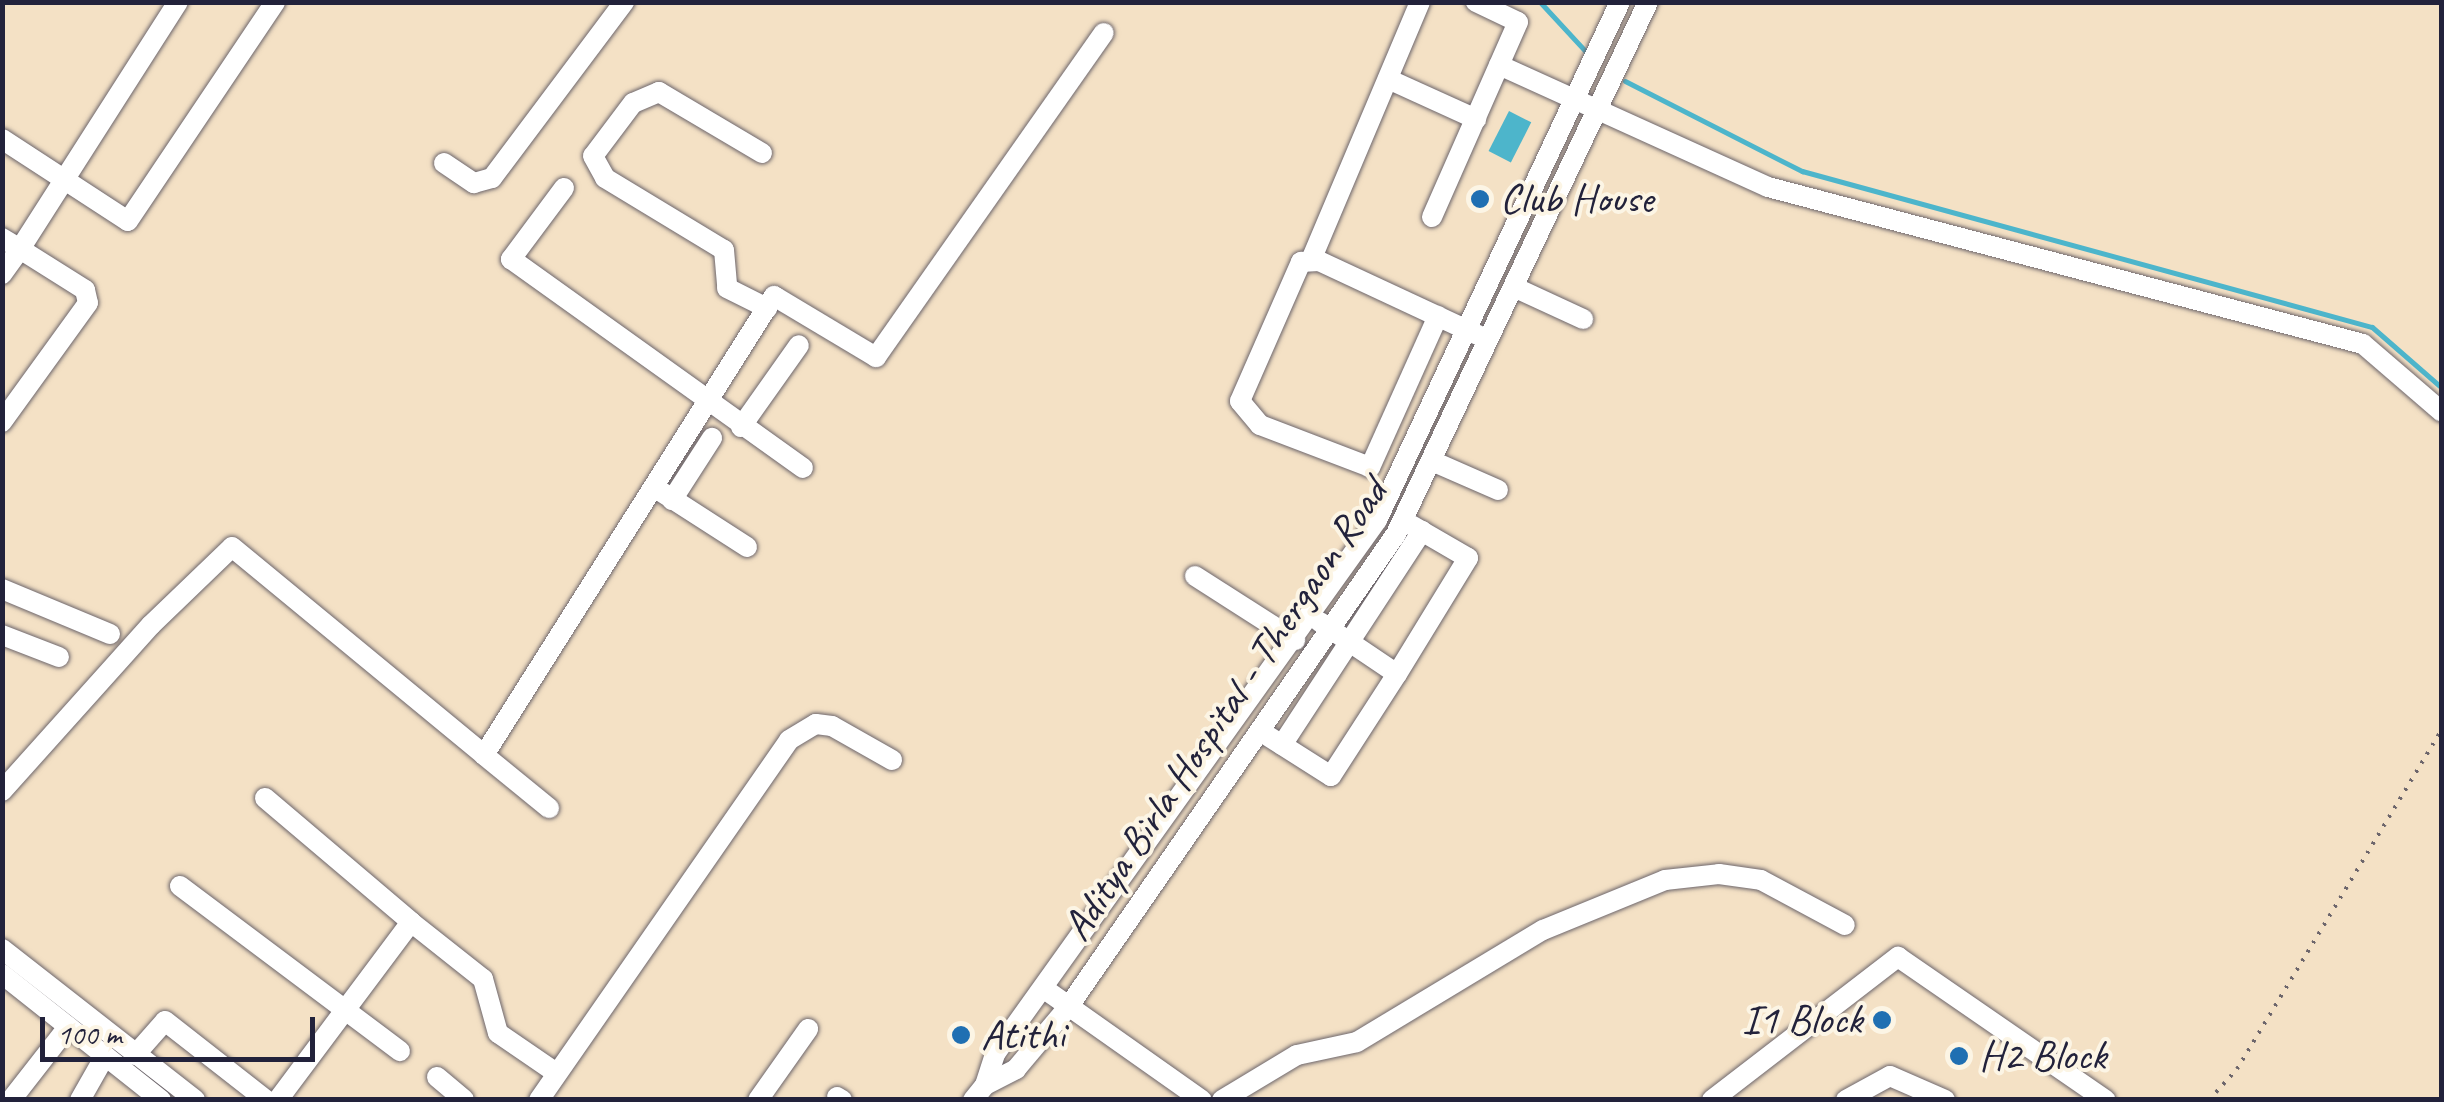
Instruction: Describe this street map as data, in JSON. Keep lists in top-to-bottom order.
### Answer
{
  "streets": {
    "street": ["Aditya Birla Hospital - Thergaon Road"]
  },
  "places": [
    "Club House",
    "I1 Block",
    "Atithi",
    "H2 Block"
  ],
  "scale_bar": "100 m"
}
